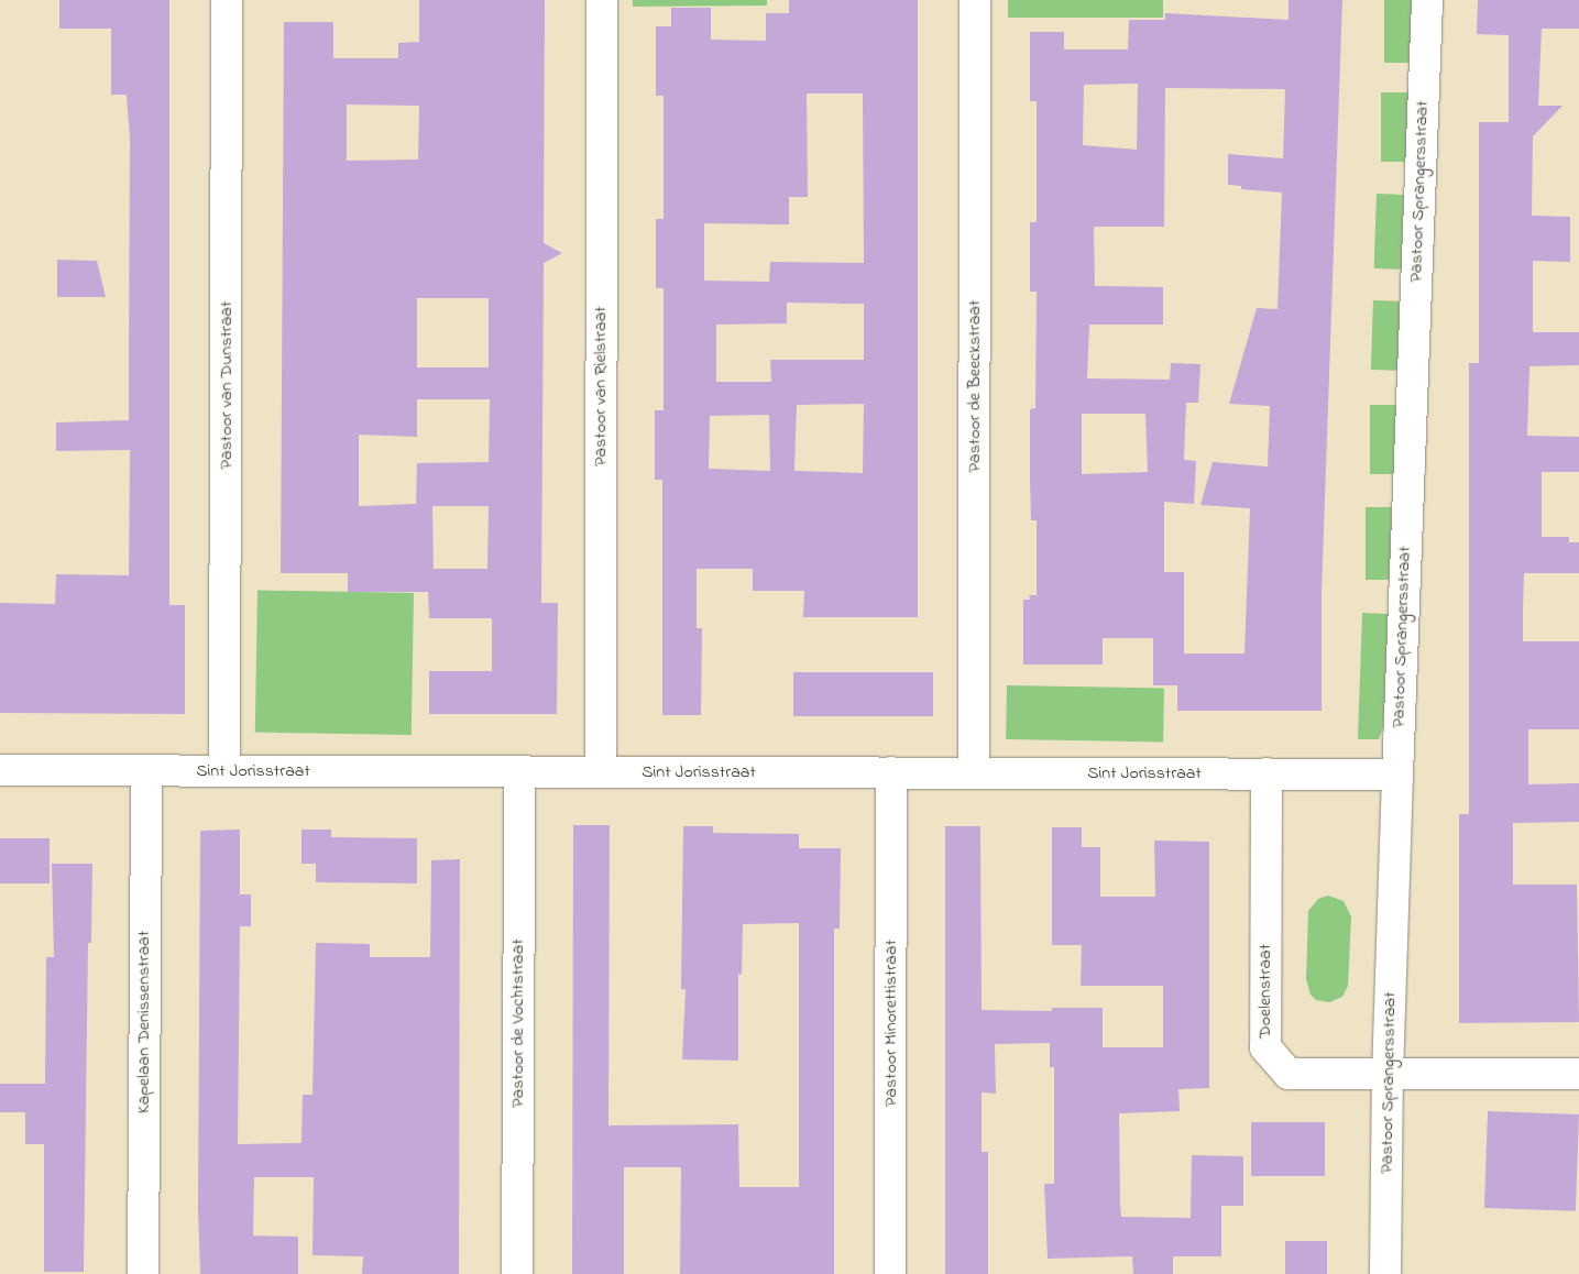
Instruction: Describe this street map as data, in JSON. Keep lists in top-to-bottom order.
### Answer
{
  "streets": {
    "street": [
      "Pastoor Sprangersstraat",
      "Pastoor van Dunstraat",
      "Pastoor van Rielstraat",
      "Pastoor de Beeckstraat",
      "Sint Jorisstraat",
      "Doelenstraat",
      "Kapelaan Denissenstraat",
      "Pastoor de Vochtstraat",
      "Pastoor Minorettistraat"
    ]
  },
  "crossings": [
    ["Pastoor Sprangersstraat", "Sint Jorisstraat"],
    ["Pastoor Sprangersstraat", "Doelenstraat"],
    ["Pastoor van Dunstraat", "Sint Jorisstraat"],
    ["Pastoor van Rielstraat", "Sint Jorisstraat"],
    ["Pastoor de Beeckstraat", "Sint Jorisstraat"],
    ["Sint Jorisstraat", "Doelenstraat"],
    ["Sint Jorisstraat", "Kapelaan Denissenstraat"],
    ["Sint Jorisstraat", "Pastoor de Vochtstraat"],
    ["Sint Jorisstraat", "Pastoor Minorettistraat"]
  ]
}
